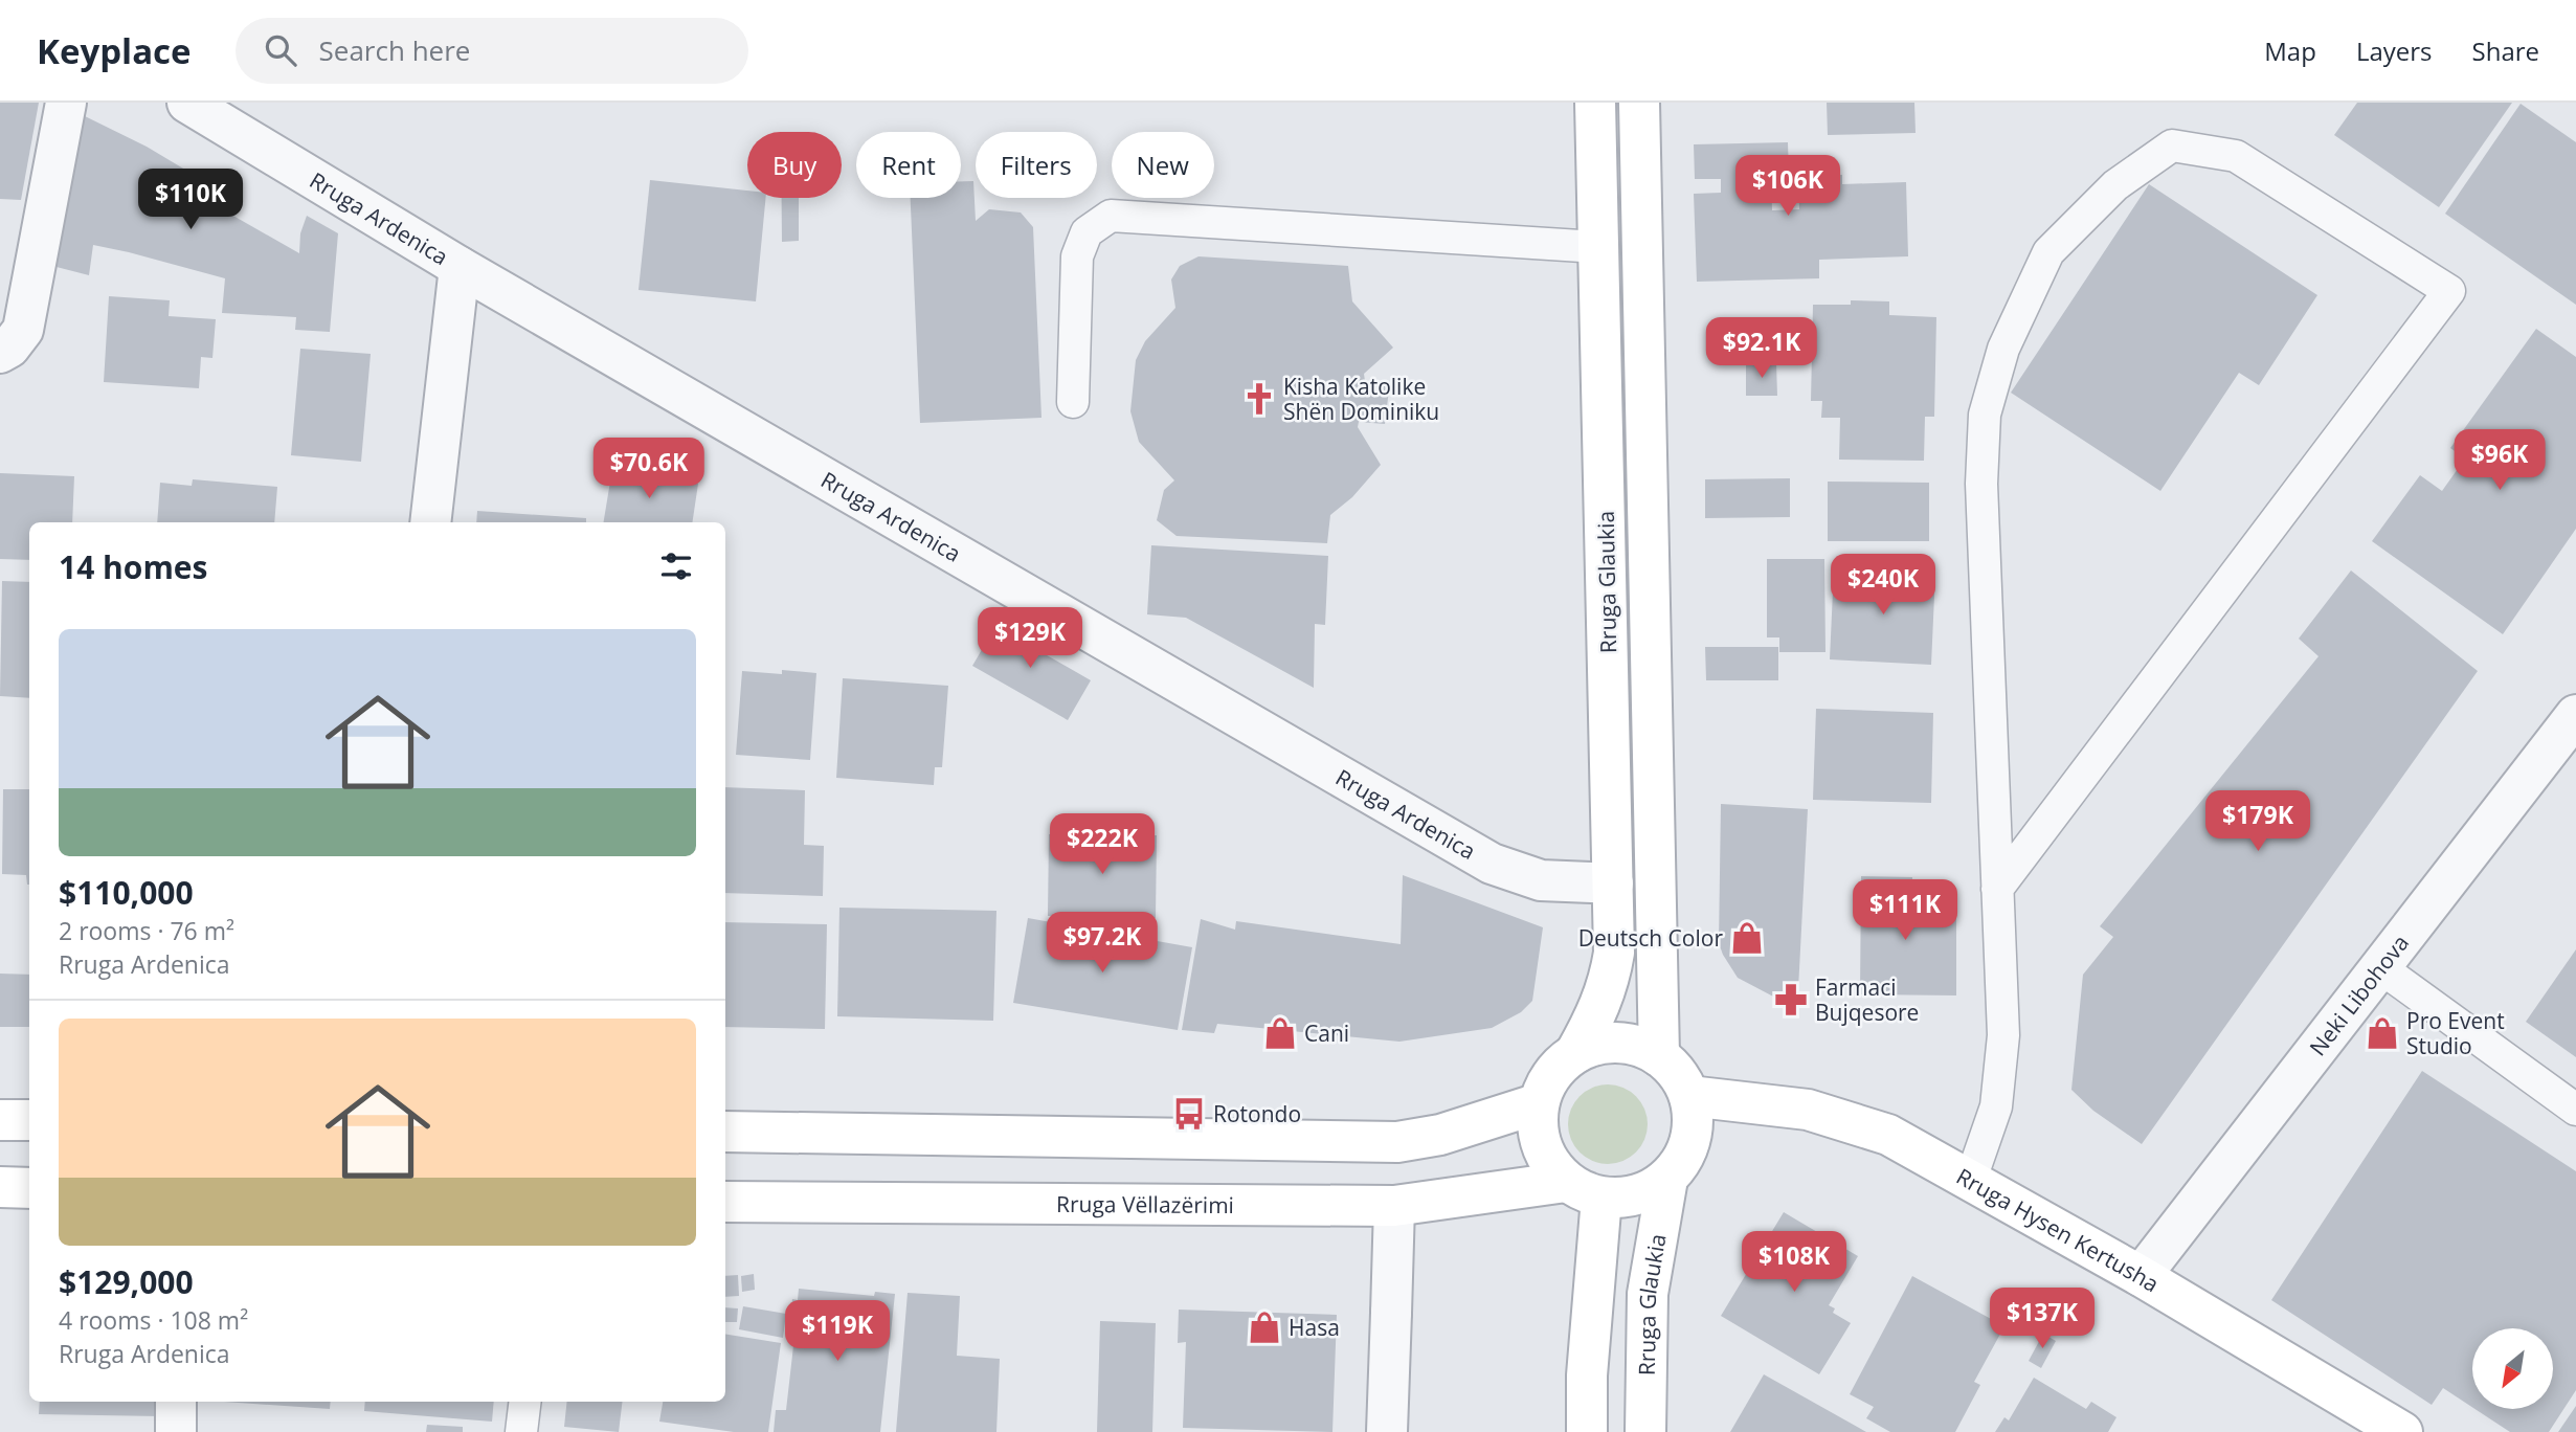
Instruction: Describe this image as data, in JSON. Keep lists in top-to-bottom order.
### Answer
{
  "streets": {
    "main road": ["Rruga Glaukia", "Rruga Vëllazërimi", "Rruga Hysen Kertusha"],
    "street": ["Rruga Ardenica", "Neki Libohova"]
  },
  "crossings": [
    ["Rruga Ardenica", "Rruga Glaukia"],
    ["Rruga Glaukia", "Rruga Vëllazërimi"],
    ["Rruga Glaukia", "Rruga Hysen Kertusha"],
    ["Neki Libohova", "Rruga Hysen Kertusha"],
    ["Rruga Vëllazërimi", "Rruga Hysen Kertusha"]
  ],
  "places": {
    "church": ["Kisha Katolike Shën Dominiku"],
    "shop": [
      "Deutsch Color",
      "Cani",
      "Pro Event Studio",
      "Hasa"
    ],
    "pharmacy": ["Farmaci Bujqesore"],
    "bus stop": ["Rotondo"]
  },
  "north": "bottom left",
  "page": {
    "header": "Keyplace",
    "search": "Search here",
    "nav": ["Map", "Layers", "Share"],
    "chip": [
      "Buy",
      "Rent",
      "Filters",
      "New"
    ],
    "price": [
      "$106K",
      "$110K",
      "$92.1K",
      "$96K",
      "$70.6K",
      "$240K",
      "$129K",
      "$179K",
      "$222K",
      "$111K",
      "$97.2K",
      "$108K",
      "$137K",
      "$119K"
    ],
    "heading": "14 homes",
    "list": [
      {
        "name": "$110,000",
        "note": "2 rooms · 76 m² · Rruga Ardenica"
      },
      {
        "name": "$129,000",
        "note": "4 rooms · 108 m² · Rruga Ardenica"
      }
    ]
  }
}
